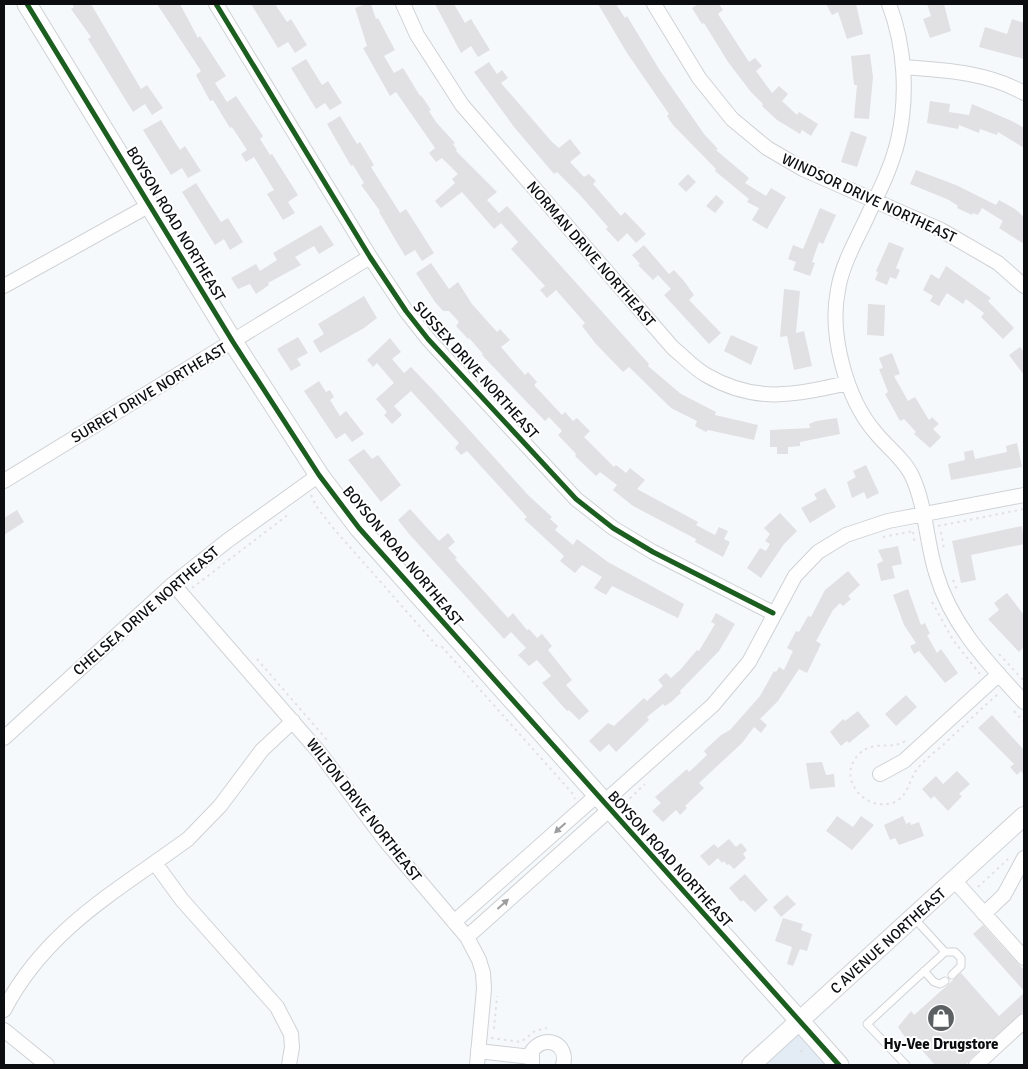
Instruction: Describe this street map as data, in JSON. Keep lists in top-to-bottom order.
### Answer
{
  "streets": {
    "main road": ["BOYSON ROAD NORTHEAST"],
    "street": [
      "WINDSOR DRIVE NORTHEAST",
      "NORMAN DRIVE NORTHEAST",
      "SUSSEX DRIVE NORTHEAST",
      "SURREY DRIVE NORTHEAST",
      "CHELSEA DRIVE NORTHEAST",
      "WILTON DRIVE NORTHEAST",
      "C AVENUE NORTHEAST"
    ]
  },
  "crossings": [
    ["BOYSON ROAD NORTHEAST", "SURREY DRIVE NORTHEAST"],
    ["BOYSON ROAD NORTHEAST", "CHELSEA DRIVE NORTHEAST"],
    ["BOYSON ROAD NORTHEAST", "C AVENUE NORTHEAST"],
    ["SUSSEX DRIVE NORTHEAST", "SURREY DRIVE NORTHEAST"],
    ["CHELSEA DRIVE NORTHEAST", "WILTON DRIVE NORTHEAST"]
  ],
  "places": {
    "shop": ["Hy-Vee Drugstore"]
  }
}
